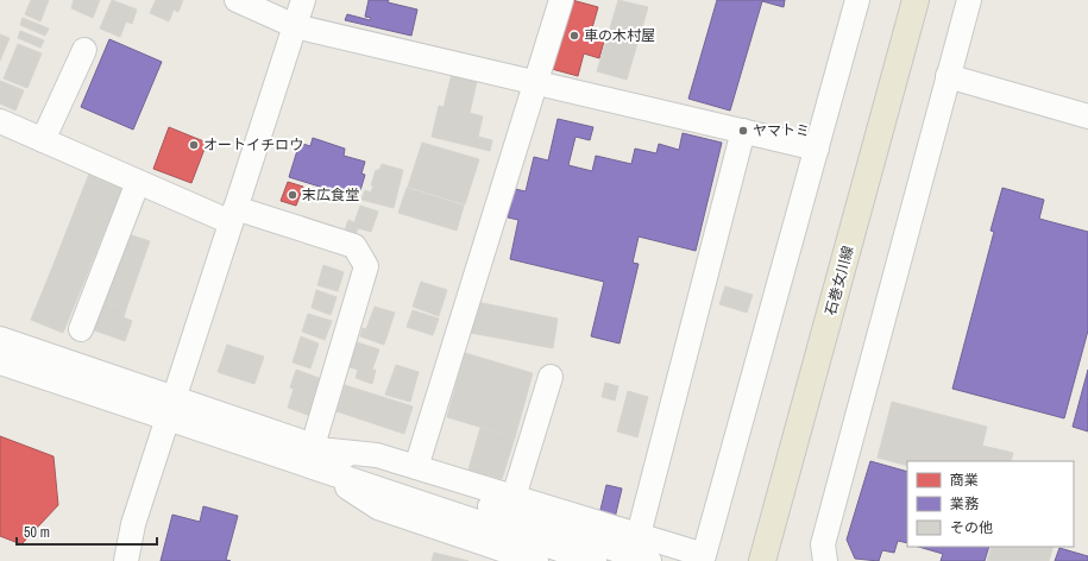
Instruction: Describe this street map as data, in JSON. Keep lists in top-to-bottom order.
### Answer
{
  "streets": {
    "main road": ["石巻女川線"]
  },
  "places": [
    "車の木村屋",
    "ヤマトミ",
    "オートイチロウ",
    "末広食堂"
  ],
  "legend": ["商業", "業務", "その他"],
  "scale_bar": "50 m"
}
